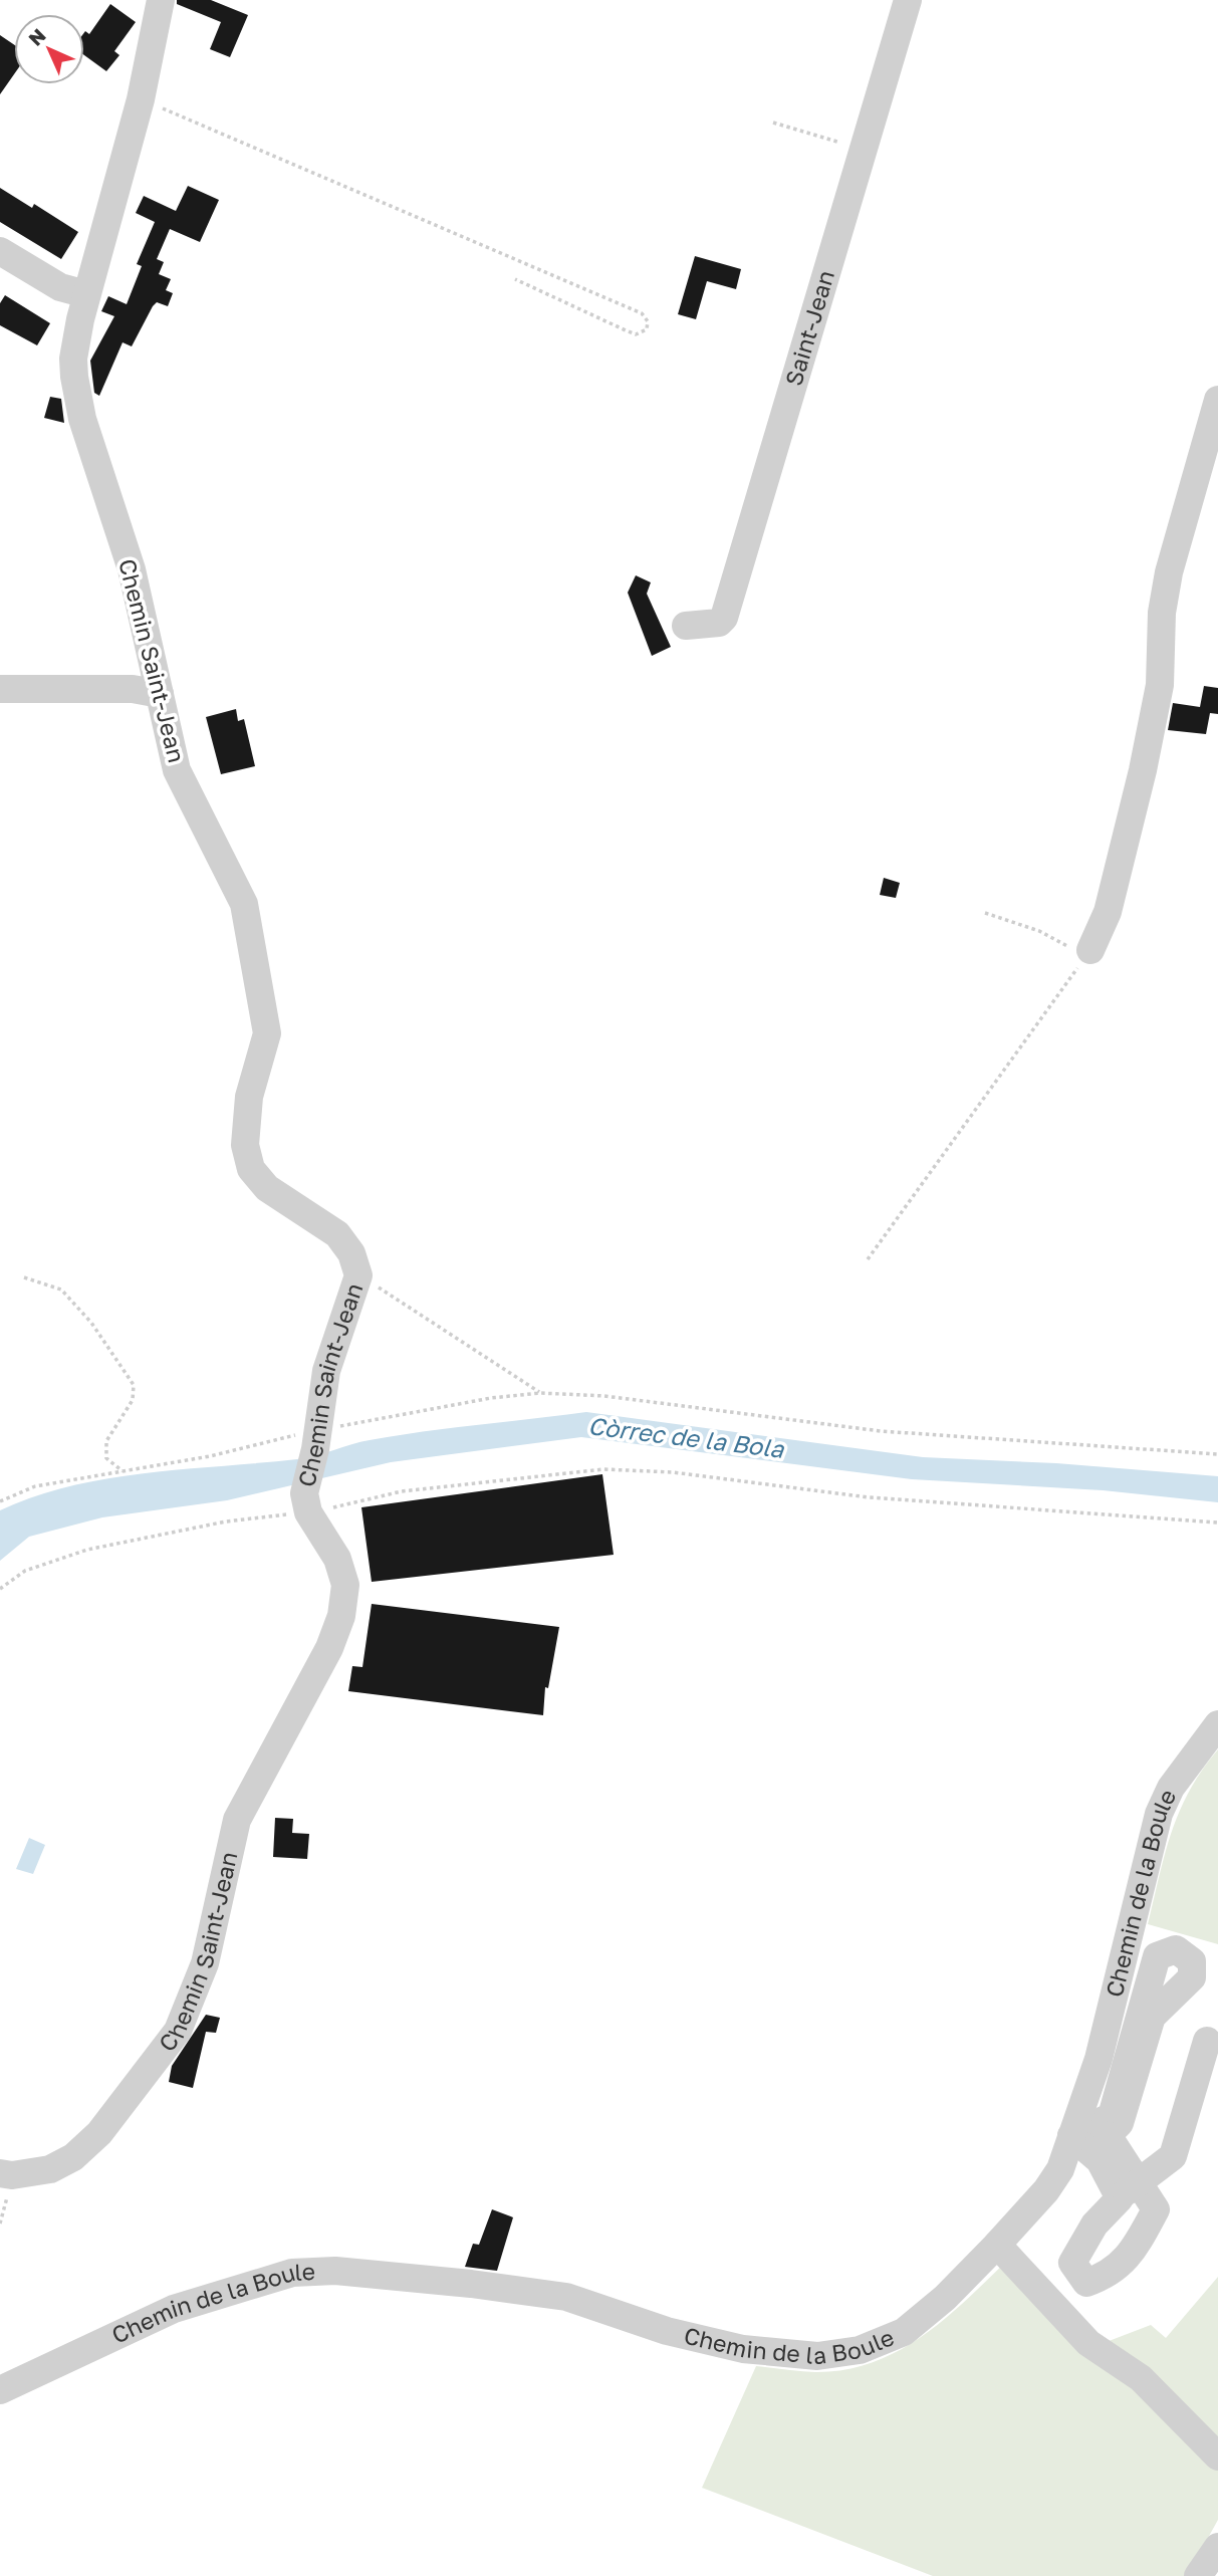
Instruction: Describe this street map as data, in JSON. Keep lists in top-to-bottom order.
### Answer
{
  "streets": {
    "street": ["Saint-Jean", "Chemin Saint-Jean", "Chemin de la Boule"]
  },
  "water": ["Còrrec de la Bola"],
  "north": "top left"
}
